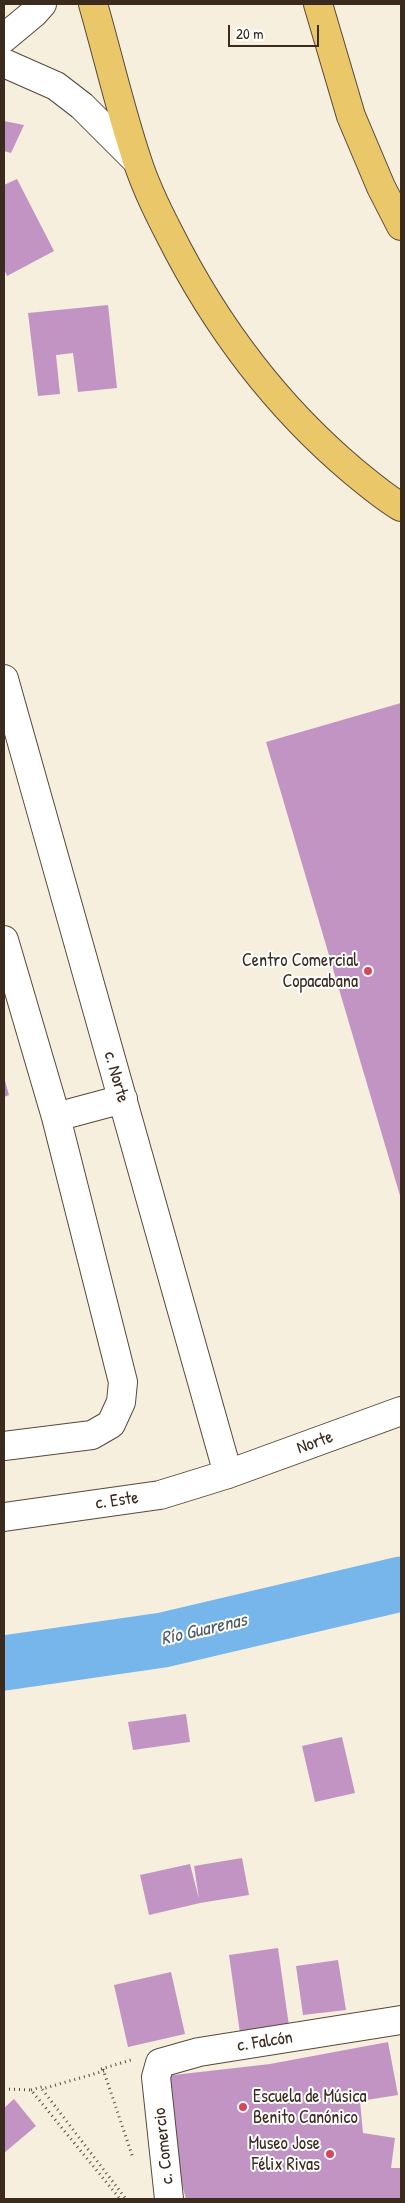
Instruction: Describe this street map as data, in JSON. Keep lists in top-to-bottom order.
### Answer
{
  "streets": {
    "street": [
      "c. Norte",
      "Norte",
      "c. Este",
      "c. Falcón",
      "c. Comercio"
    ]
  },
  "crossings": [
    ["c. Norte", "Norte"],
    ["c. Norte", "c. Este"],
    ["Norte", "c. Este"],
    ["c. Falcón", "c. Comercio"]
  ],
  "water": ["Río Guarenas"],
  "places": ["Centro Comercial Copacabana", "Escuela de Música Benito Canónico", "Museo Jose Félix Rivas"],
  "scale_bar": "20 m"
}
